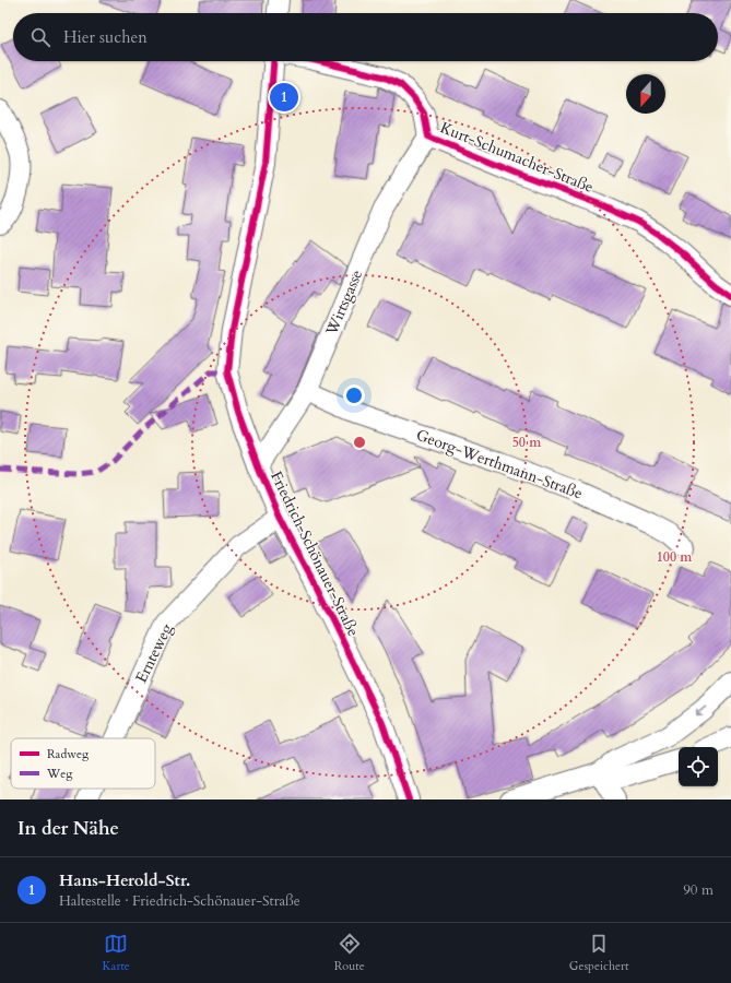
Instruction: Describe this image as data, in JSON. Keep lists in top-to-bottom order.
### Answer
{
  "streets": {
    "street": [
      "Kurt-Schumacher-Straße",
      "Wirtsgasse",
      "Georg-Werthmann-Straße",
      "Friedrich-Schönauer-Straße",
      "Ernteweg"
    ]
  },
  "crossings": [
    ["Kurt-Schumacher-Straße", "Wirtsgasse"],
    ["Wirtsgasse", "Georg-Werthmann-Straße"],
    ["Wirtsgasse", "Friedrich-Schönauer-Straße"],
    ["Friedrich-Schönauer-Straße", "Ernteweg"]
  ],
  "legend": ["Radweg", "Weg"],
  "north": "bottom",
  "page": {
    "search": "Hier suchen",
    "pins": "1",
    "heading": "In der Nähe",
    "list": [
      {
        "mark": "1",
        "name": "Hans-Herold-Str.",
        "note": "Haltestelle · Friedrich-Schönauer-Straße",
        "value": "90 m"
      }
    ],
    "nav": ["Karte", "Route", "Gespeichert"]
  },
  "rings": ["50 m", "100 m"]
}
